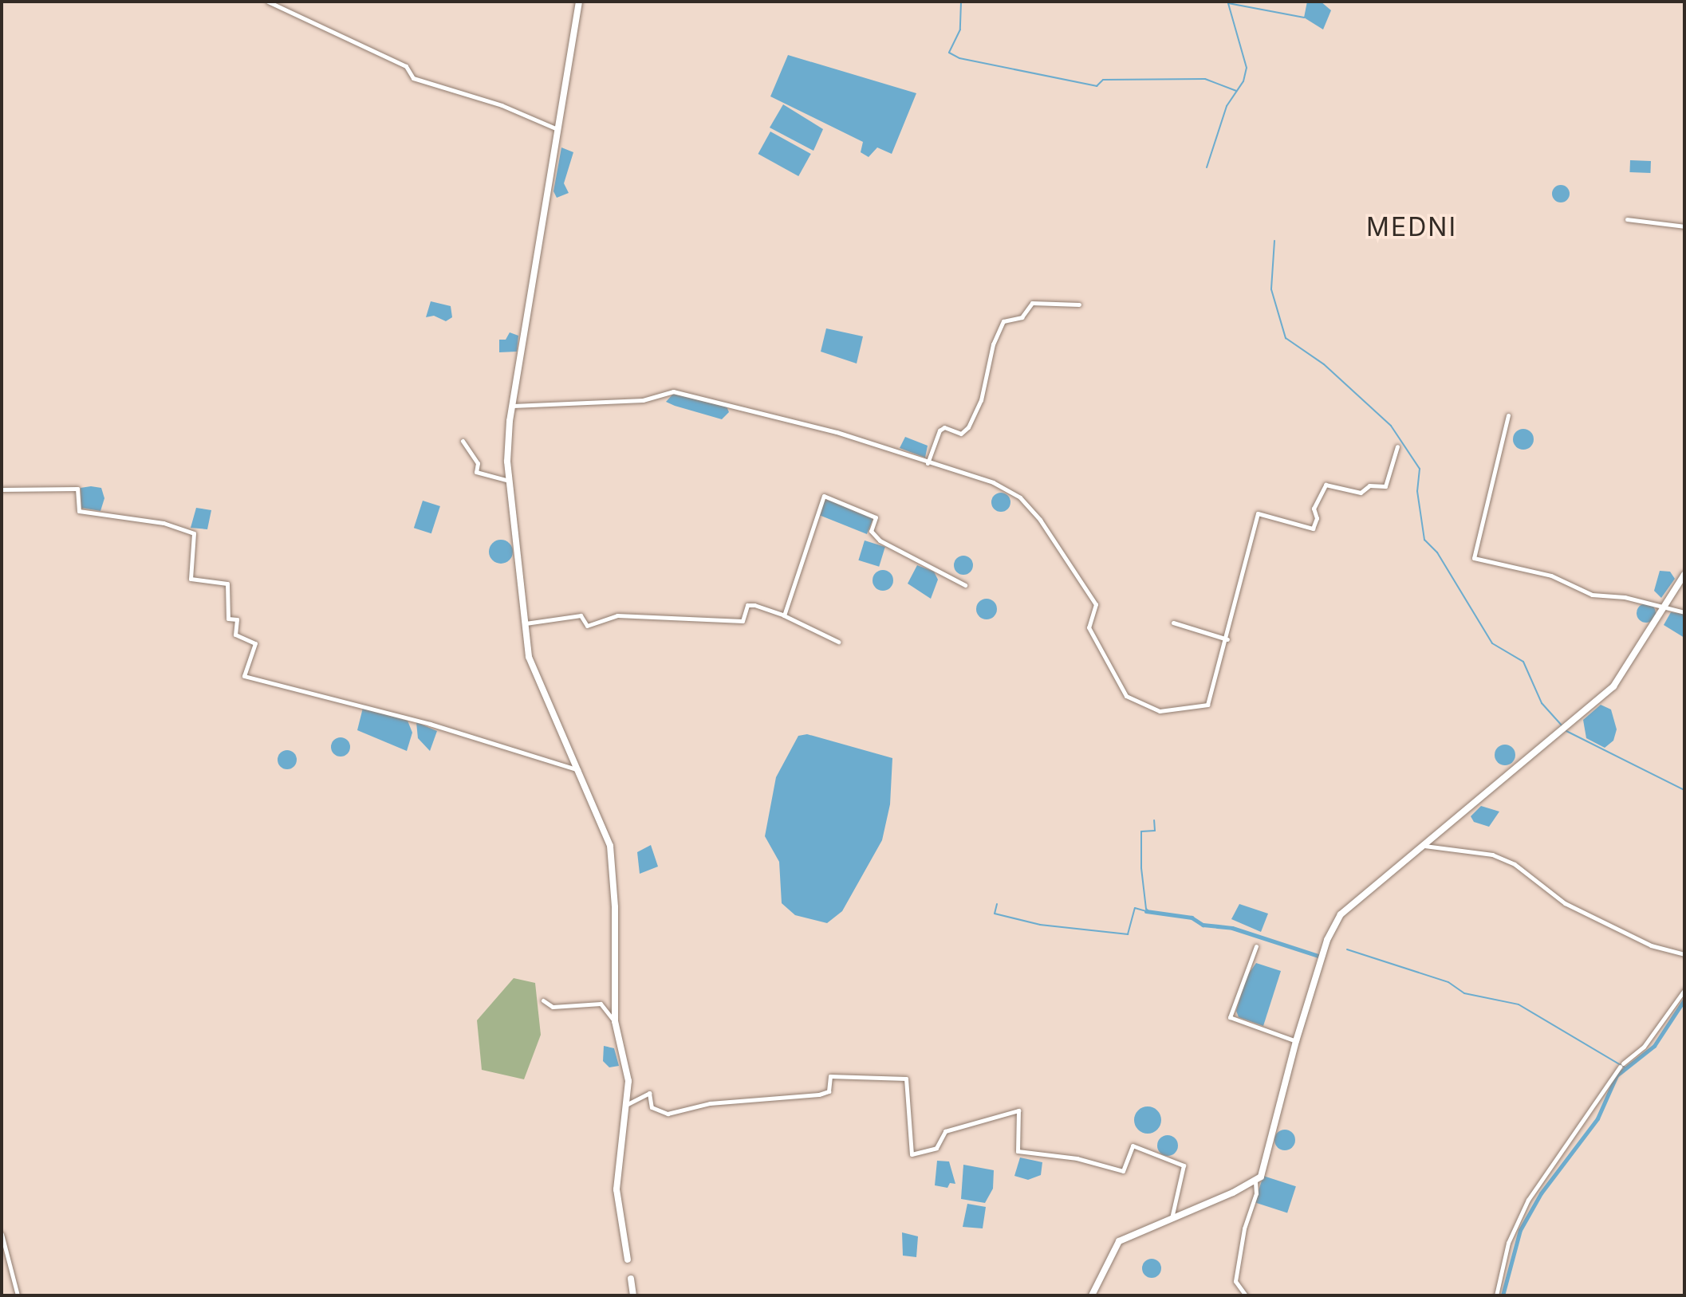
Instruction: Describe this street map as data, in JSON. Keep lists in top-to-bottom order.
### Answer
{
  "districts": ["MEDNI"]
}
